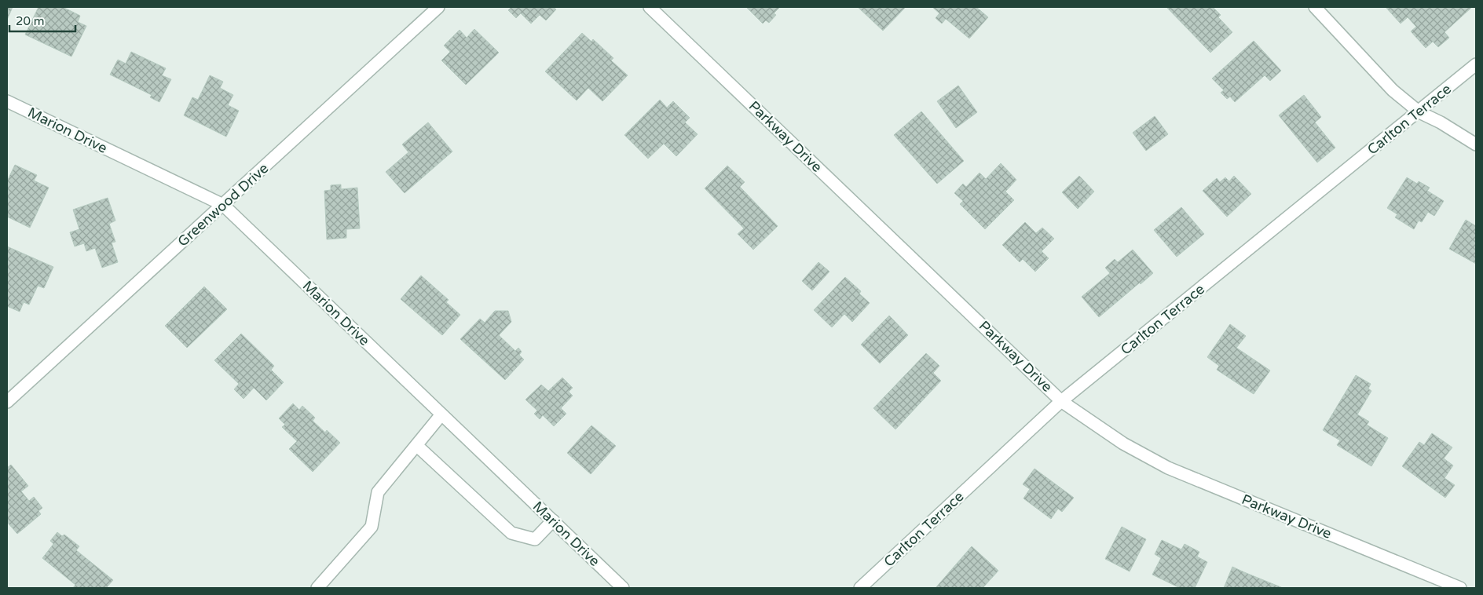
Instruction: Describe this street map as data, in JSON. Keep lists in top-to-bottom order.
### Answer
{
  "streets": {
    "street": [
      "Carlton Terrace",
      "Marion Drive",
      "Parkway Drive",
      "Greenwood Drive"
    ]
  },
  "crossings": [
    ["Carlton Terrace", "Parkway Drive"],
    ["Marion Drive", "Greenwood Drive"]
  ],
  "scale_bar": "20 m"
}
